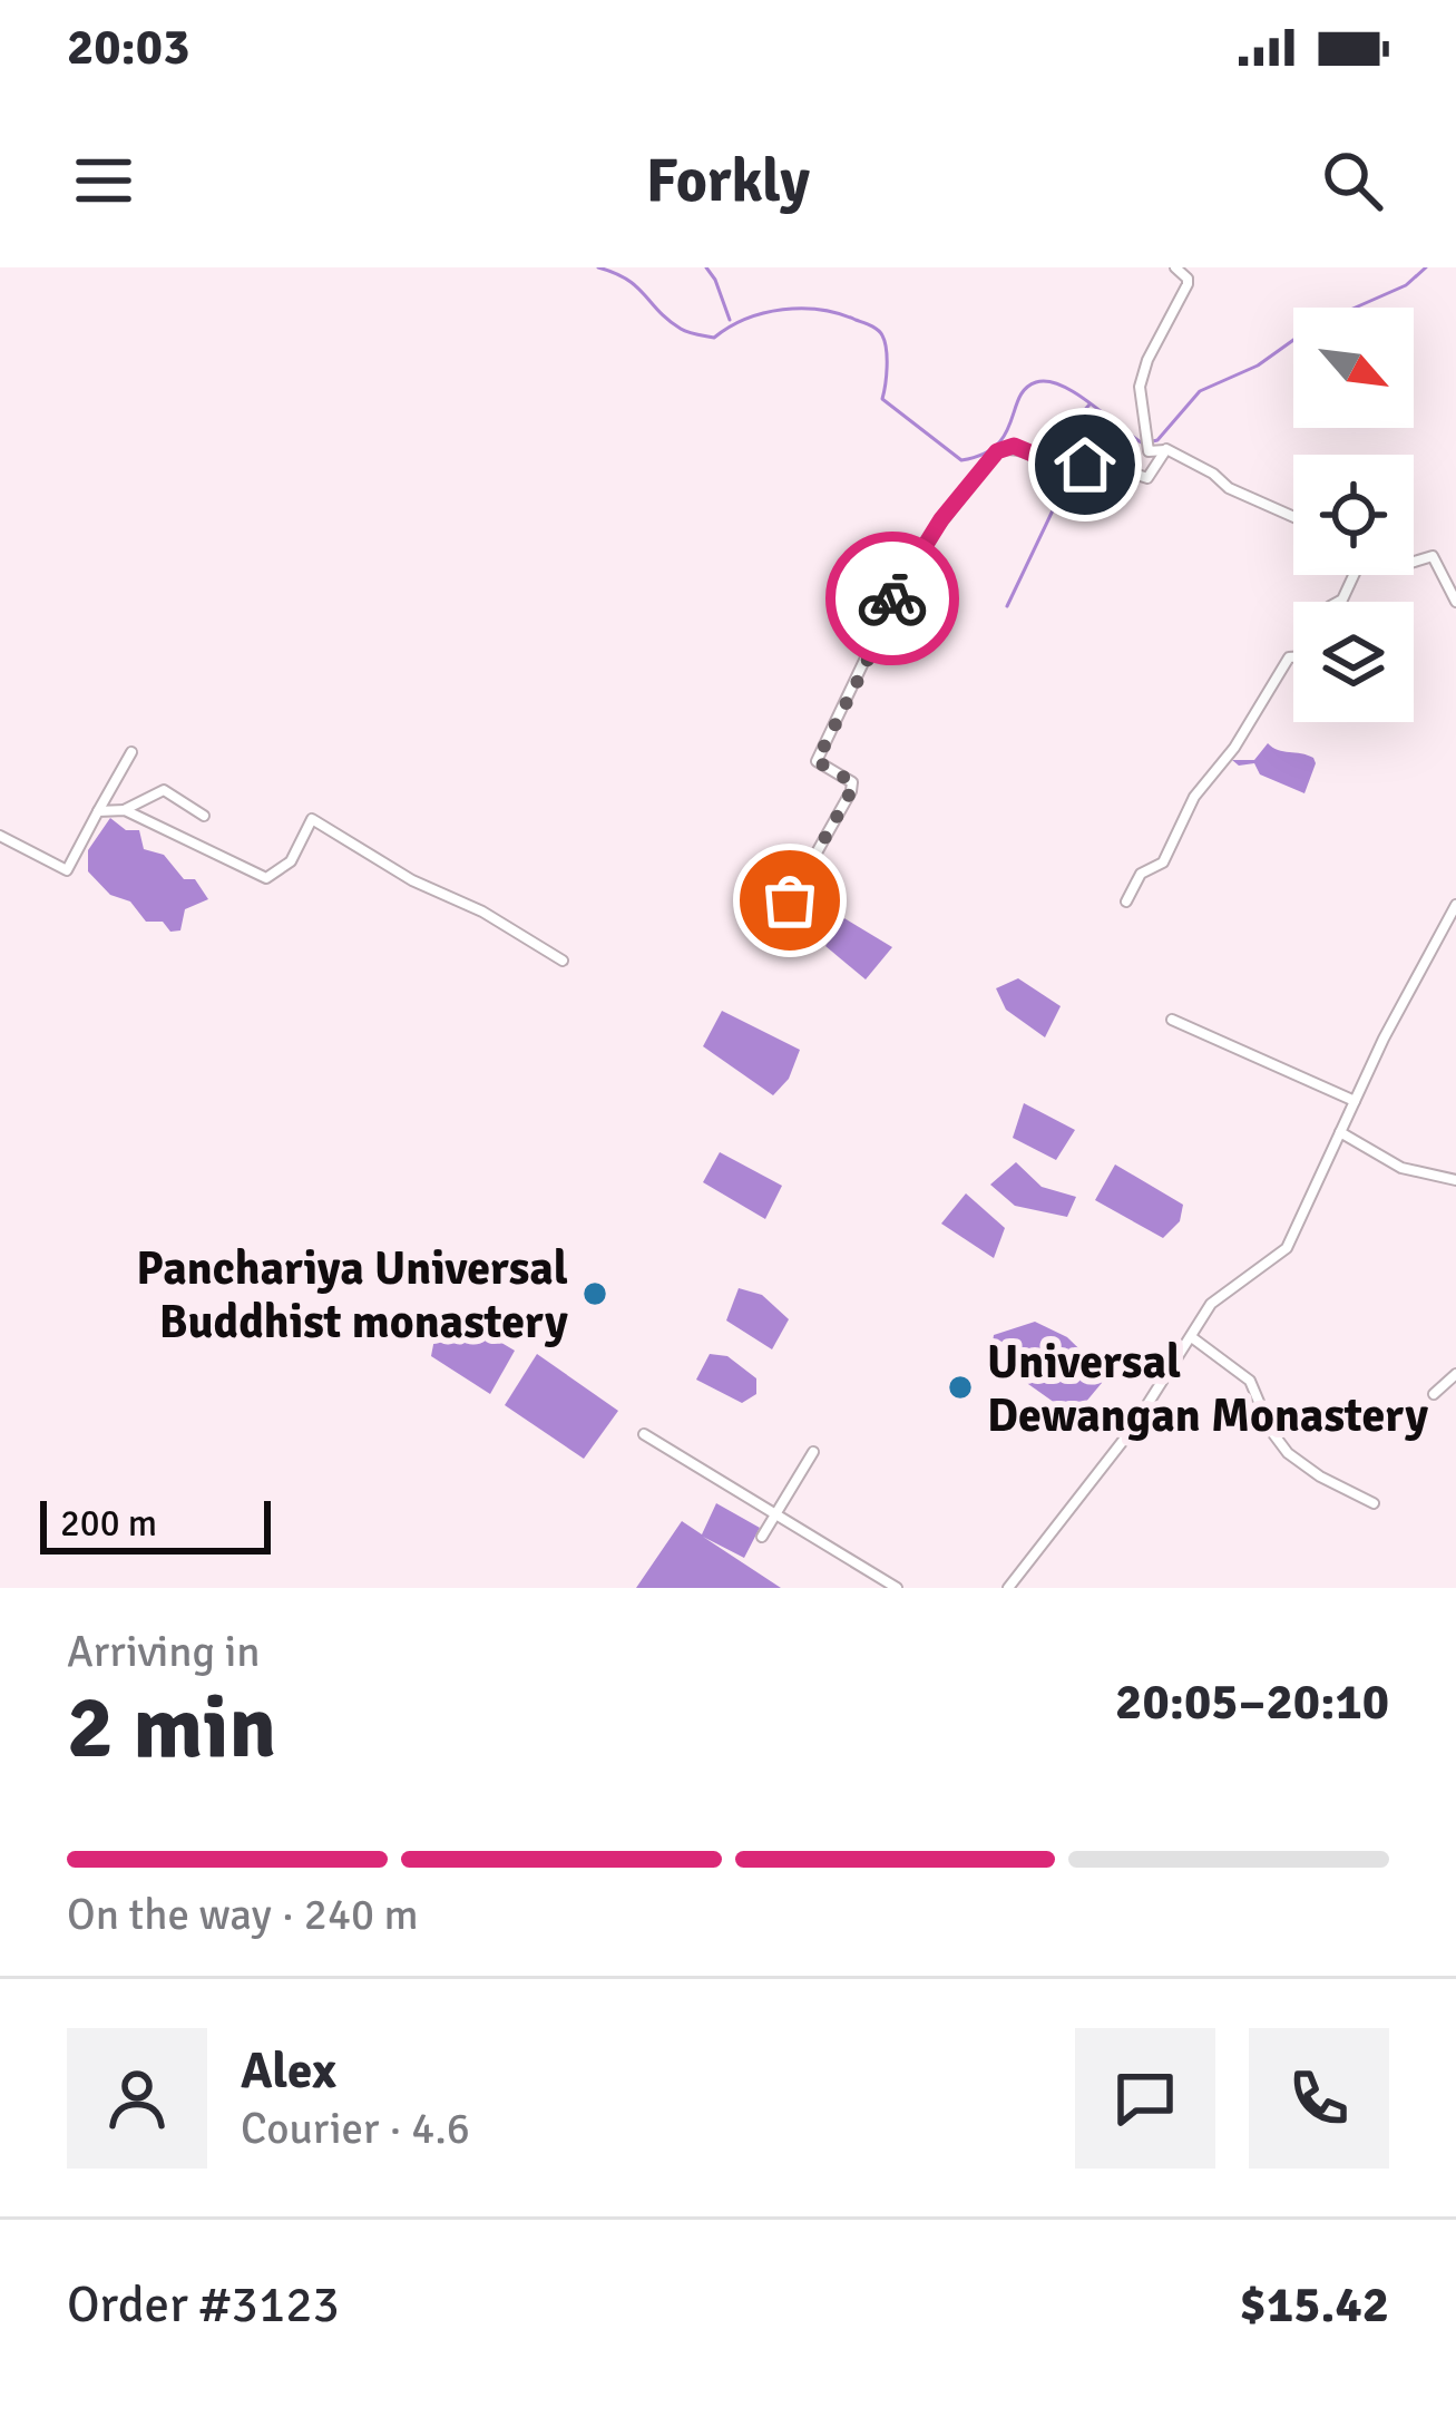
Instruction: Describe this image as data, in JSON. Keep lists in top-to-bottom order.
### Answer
{
  "places": ["Panchariya Universal Buddhist monastery", "Universal Dewangan Monastery"],
  "scale_bar": "200 m",
  "north": "bottom right",
  "page": {
    "status": "20:03",
    "header": "Forkly",
    "scale": "200 m",
    "heading": ["2 min", "Arriving in", "20:05–20:10"],
    "panel": [
      "Alex",
      "Courier · 4.6",
      "Order #3123",
      "$15.42"
    ],
    "bar": "On the way · 240 m"
  }
}
